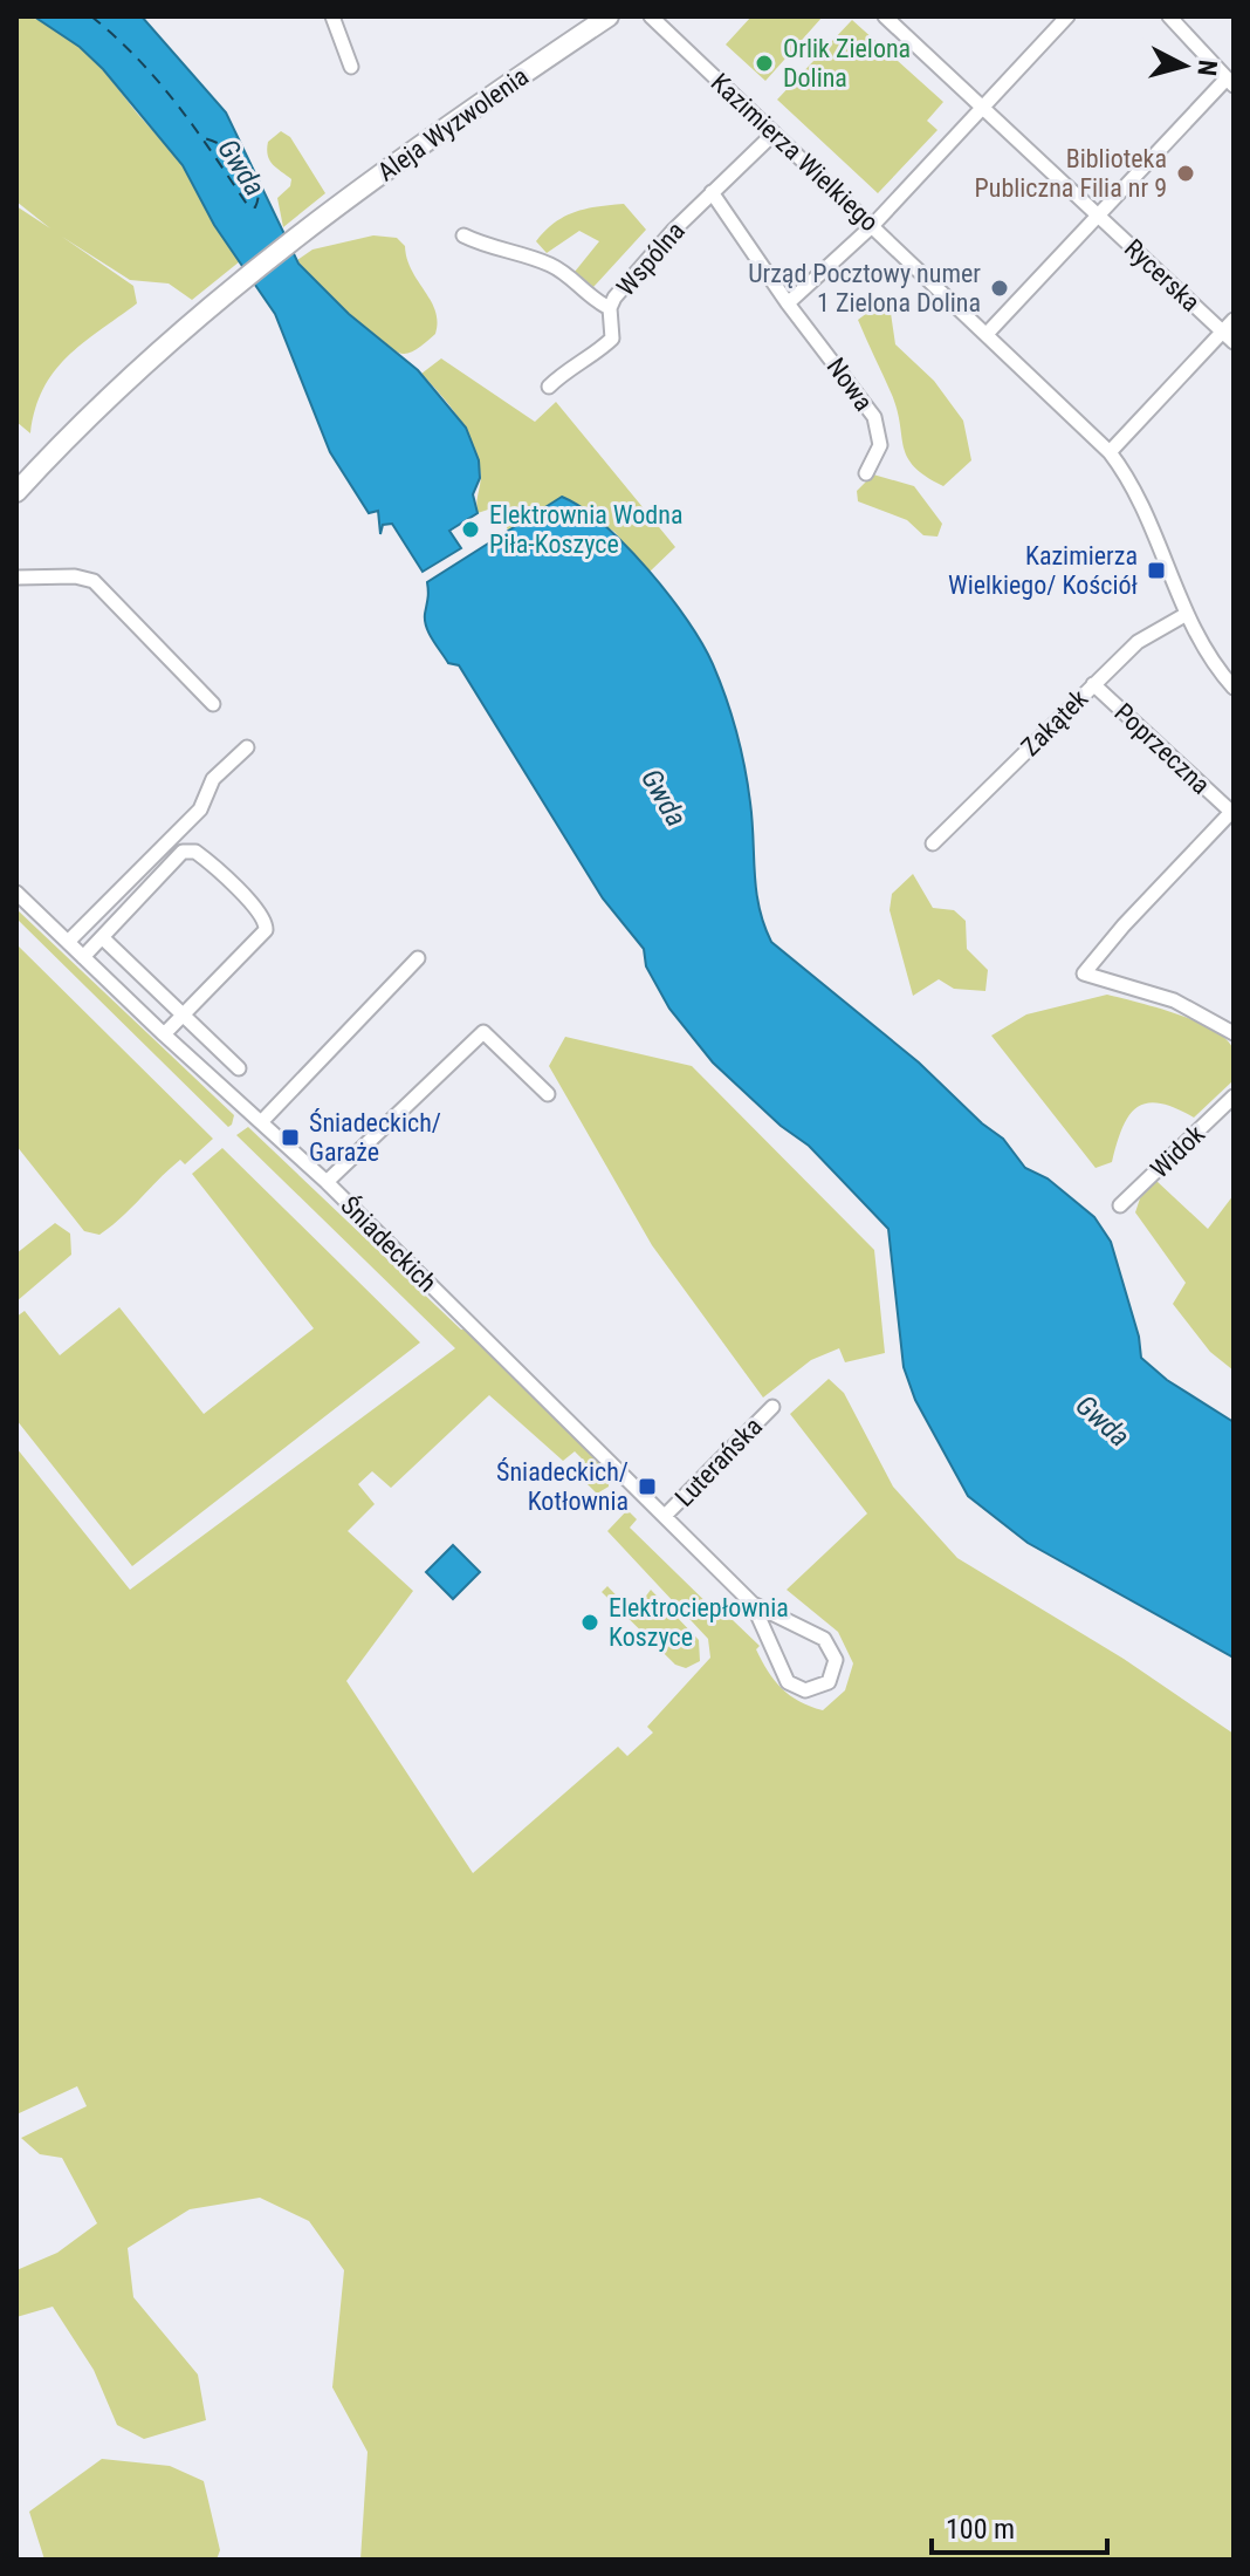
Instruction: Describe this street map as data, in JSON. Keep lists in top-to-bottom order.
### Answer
{
  "streets": {
    "street": [
      "Aleja Wyzwolenia",
      "Kazimierza Wielkiego",
      "Wspólna",
      "Rycerska",
      "Nowa",
      "Zakątek",
      "Poprzeczna",
      "Widok",
      "Śniadeckich",
      "Luterańska"
    ]
  },
  "crossings": [
    ["Kazimierza Wielkiego", "Wspólna"],
    ["Kazimierza Wielkiego", "Zakątek"],
    ["Wspólna", "Nowa"],
    ["Zakątek", "Poprzeczna"],
    ["Śniadeckich", "Luterańska"]
  ],
  "water": ["Gwda"],
  "places": {
    "other": [
      "Orlik Zielona Dolina",
      "Biblioteka Publiczna Filia nr 9",
      "Urząd Pocztowy numer 1 Zielona Dolina",
      "Elektrownia Wodna Piła-Koszyce",
      "Elektrociepłownia Koszyce"
    ],
    "transit": ["Kazimierza Wielkiego/ Kościół", "Śniadeckich/ Garaże", "Śniadeckich/ Kotłownia"]
  },
  "scale_bar": "100 m",
  "north": "right"
}
